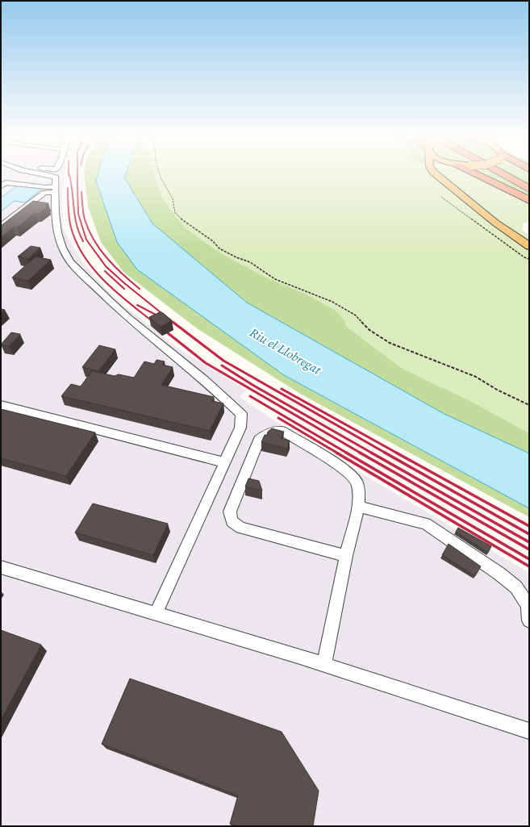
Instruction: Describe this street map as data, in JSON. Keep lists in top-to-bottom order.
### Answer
{
  "water": ["Riu el Llobregat"]
}
